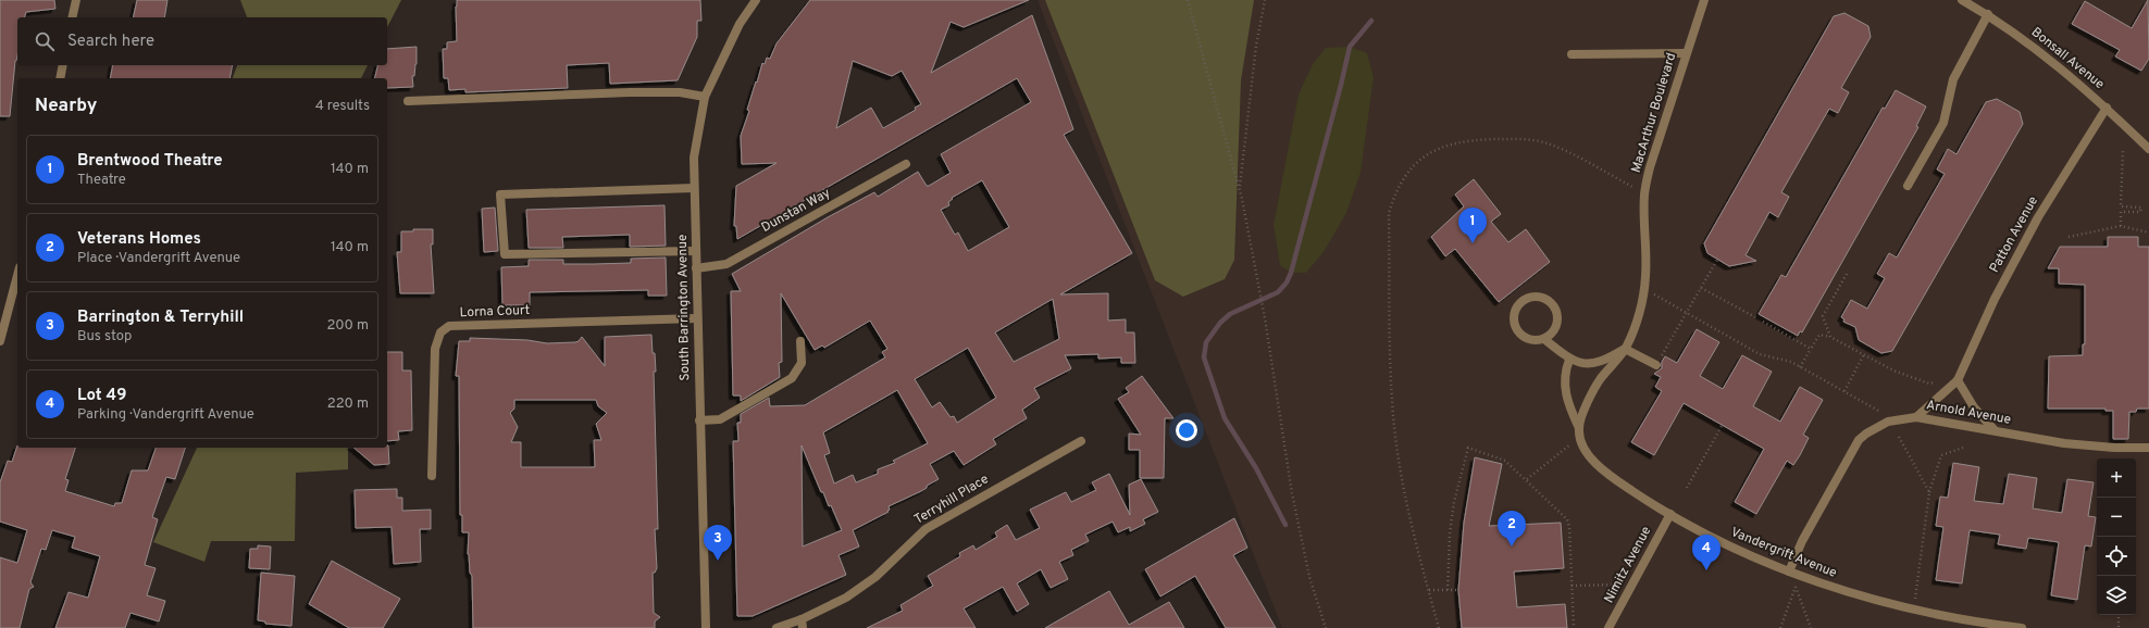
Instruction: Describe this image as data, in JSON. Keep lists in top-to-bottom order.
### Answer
{
  "streets": {
    "street": [
      "Bonsall Avenue",
      "MacArthur Boulevard",
      "Dunstan Way",
      "Patton Avenue",
      "South Barrington Avenue",
      "Lorna Court",
      "Arnold Avenue",
      "Terryhill Place",
      "Vandergrift Avenue",
      "Nimitz Avenue"
    ]
  },
  "crossings": [
    ["Bonsall Avenue", "Patton Avenue"],
    ["MacArthur Boulevard", "Vandergrift Avenue"],
    ["Dunstan Way", "South Barrington Avenue"],
    ["Patton Avenue", "Arnold Avenue"],
    ["South Barrington Avenue", "Lorna Court"],
    ["Arnold Avenue", "Vandergrift Avenue"],
    ["Vandergrift Avenue", "Nimitz Avenue"]
  ],
  "page": {
    "search": "Search here",
    "heading": ["Nearby", "4 results"],
    "list": [
      {
        "mark": "1",
        "name": "Brentwood Theatre",
        "note": "Theatre",
        "value": "140 m"
      },
      {
        "mark": "2",
        "name": "Veterans Homes",
        "note": "Place · Vandergrift Avenue",
        "value": "140 m"
      },
      {
        "mark": "3",
        "name": "Barrington & Terryhill",
        "note": "Bus stop",
        "value": "200 m"
      },
      {
        "mark": "4",
        "name": "Lot 49",
        "note": "Parking · Vandergrift Avenue",
        "value": "220 m"
      }
    ],
    "pins": [
      "1",
      "2",
      "3",
      "4"
    ],
    "map_buttons": ["+", "−"]
  }
}
